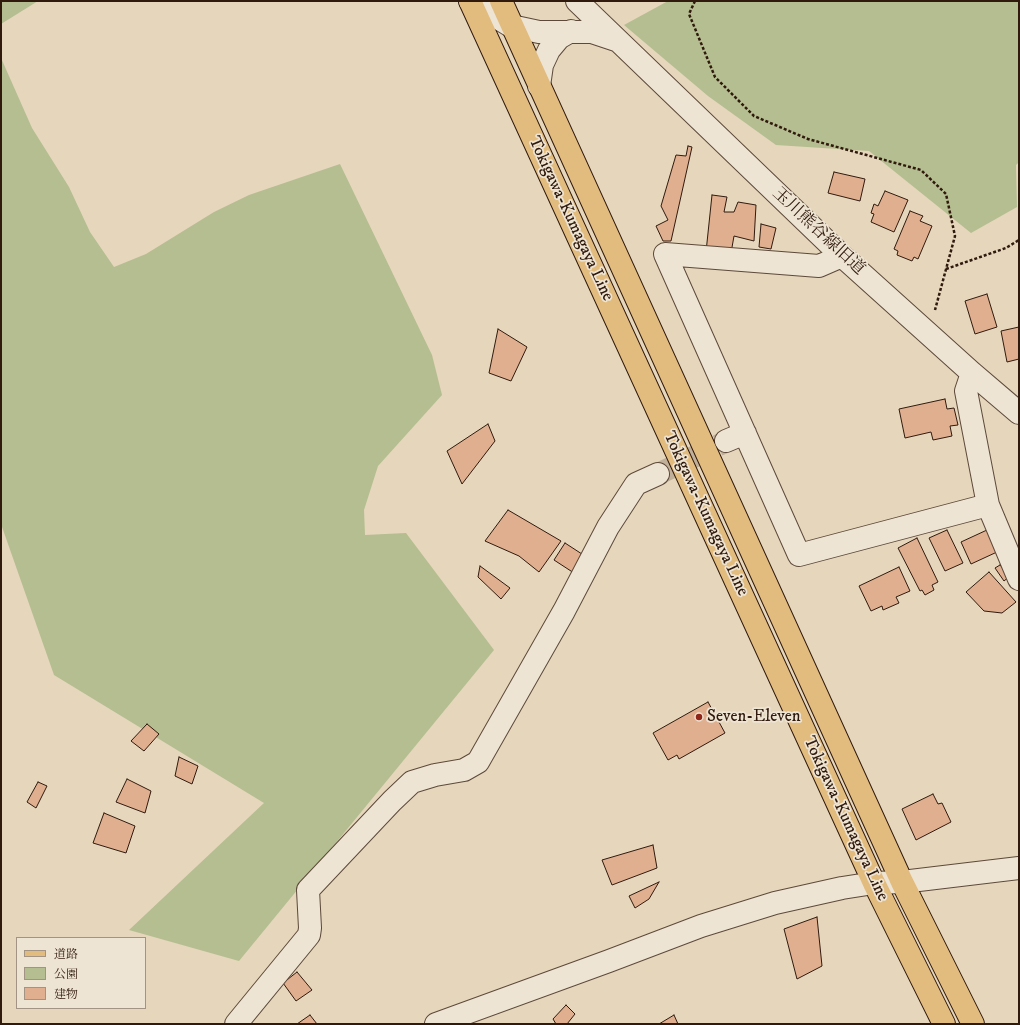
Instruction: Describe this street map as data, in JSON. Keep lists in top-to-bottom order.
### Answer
{
  "streets": {
    "main road": ["Tokigawa-Kumagaya Line"],
    "street": ["玉川熊谷線旧道"]
  },
  "places": ["Seven-Eleven"],
  "legend": ["道路", "公園", "建物"]
}
